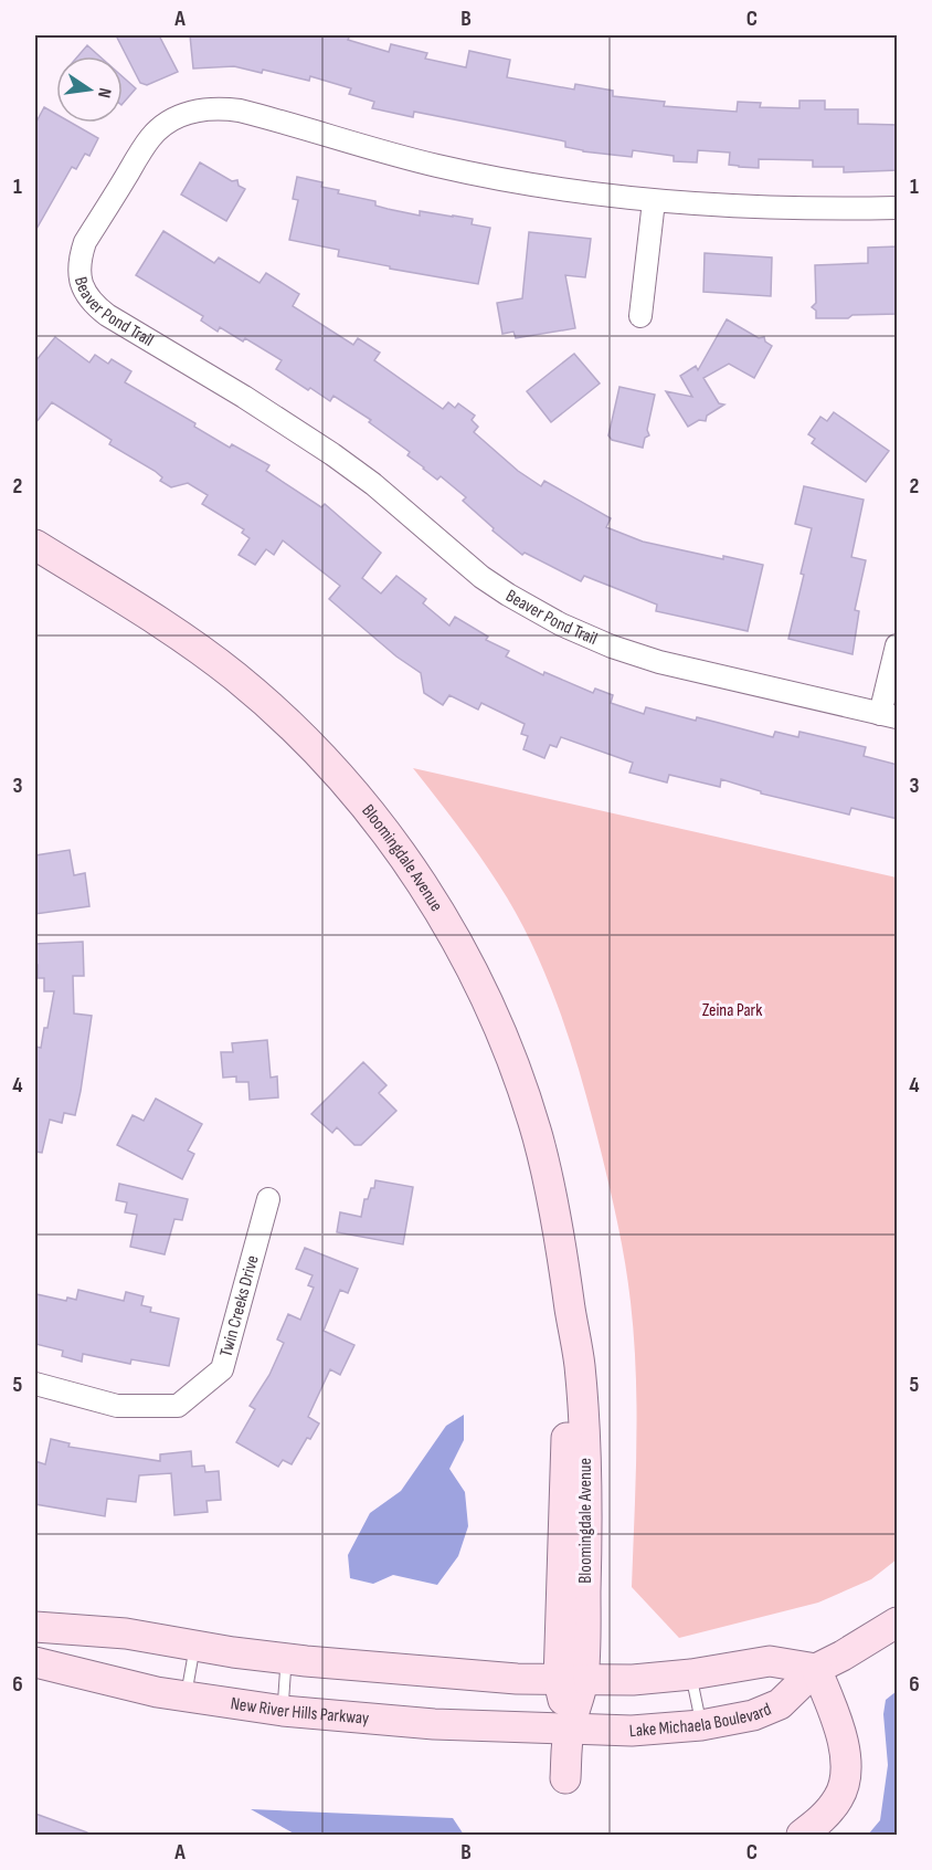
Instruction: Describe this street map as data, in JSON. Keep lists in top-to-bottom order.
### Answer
{
  "streets": {
    "street": [
      "Beaver Pond Trail",
      "Bloomingdale Avenue",
      "Twin Creeks Drive",
      "New River Hills Parkway",
      "Lake Michaela Boulevard"
    ]
  },
  "crossings": [
    ["Bloomingdale Avenue", "New River Hills Parkway"],
    ["Bloomingdale Avenue", "Lake Michaela Boulevard"],
    ["New River Hills Parkway", "Lake Michaela Boulevard"]
  ],
  "parks": ["Zeina Park"],
  "north": "right",
  "grid": {
    "columns": ["A", "B", "C"],
    "rows": [
      "1",
      "2",
      "3",
      "4",
      "5",
      "6"
    ]
  }
}
